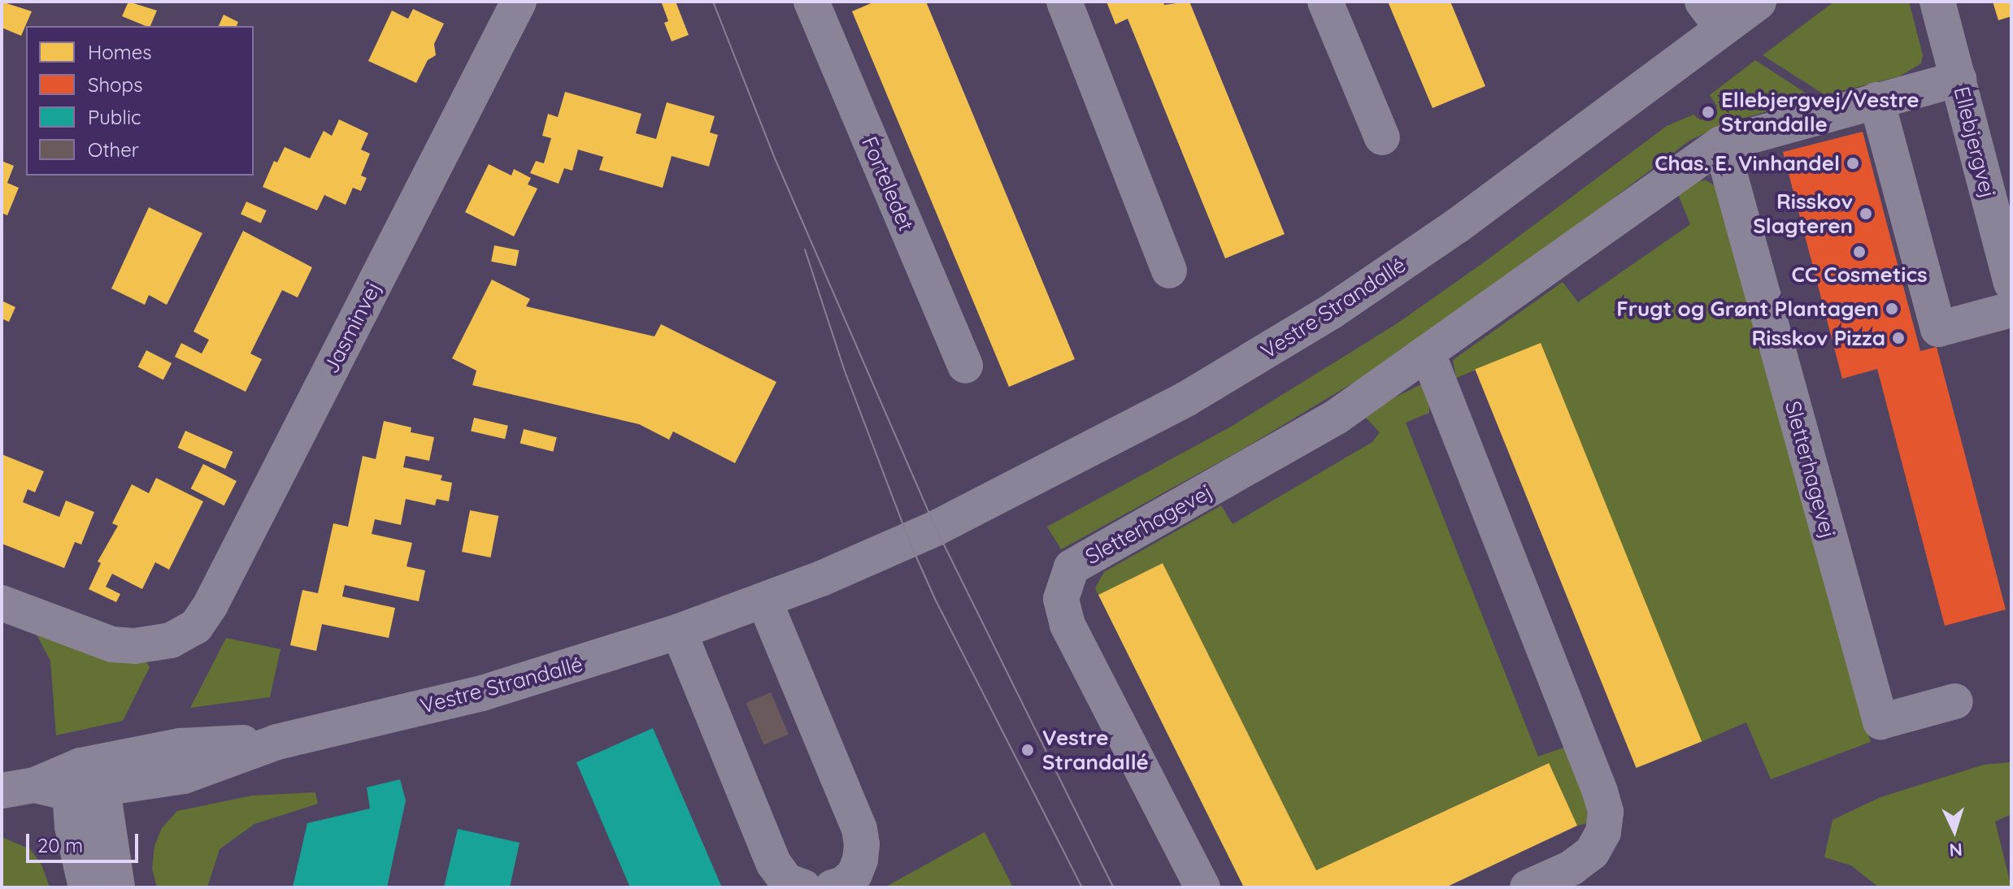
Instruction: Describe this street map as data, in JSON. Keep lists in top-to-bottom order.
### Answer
{
  "streets": {
    "street": [
      "Ellebjergvej",
      "Forteledet",
      "Vestre Strandallé",
      "Jasminvej",
      "Sletterhagevej"
    ]
  },
  "crossings": [
    ["Ellebjergvej", "Sletterhagevej"]
  ],
  "places": [
    "Ellebjergvej/Vestre Strandalle",
    "Chas. E. Vinhandel",
    "Risskov Slagteren",
    "CC Cosmetics",
    "Frugt og Grønt Plantagen",
    "Risskov Pizza",
    "Vestre Strandallé"
  ],
  "legend": [
    "Homes",
    "Shops",
    "Public",
    "Other"
  ],
  "scale_bar": "20 m",
  "north": "bottom"
}
